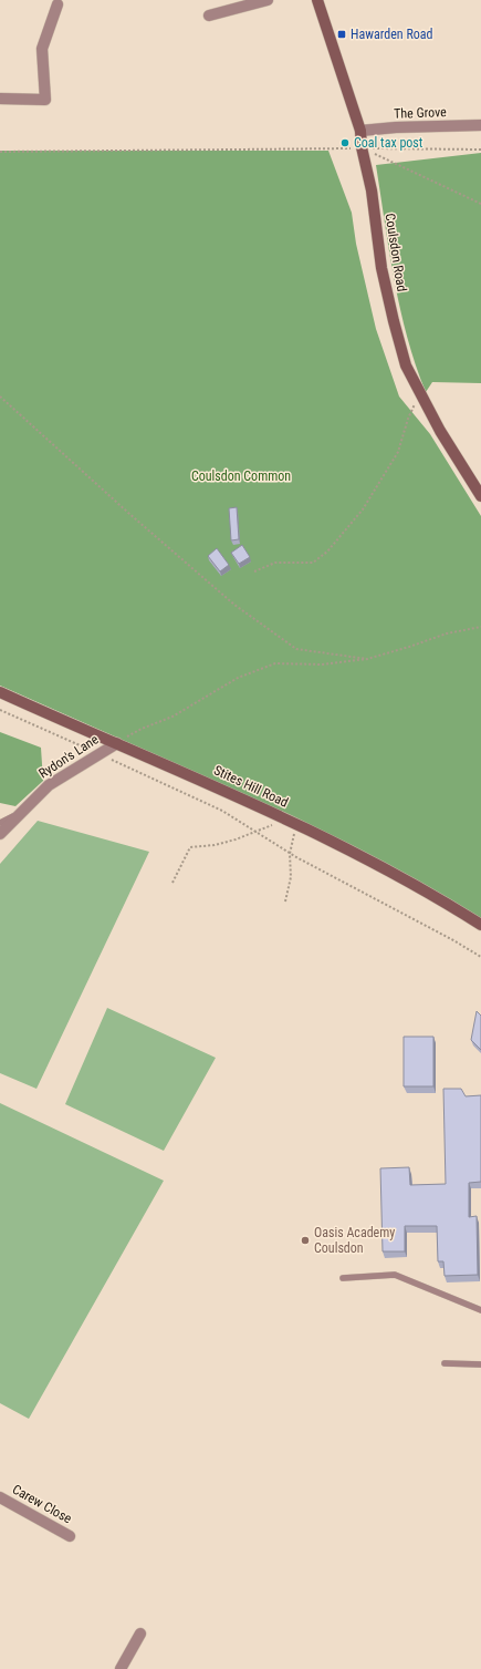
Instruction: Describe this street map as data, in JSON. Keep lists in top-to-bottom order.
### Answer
{
  "streets": {
    "street": [
      "The Grove",
      "Coulsdon Road",
      "Rydon's Lane",
      "Stites Hill Road",
      "Carew Close"
    ]
  },
  "crossings": [
    ["The Grove", "Coulsdon Road"],
    ["Rydon's Lane", "Stites Hill Road"]
  ],
  "parks": ["Coulsdon Common"],
  "places": {
    "transit": ["Hawarden Road"],
    "other": ["Coal tax post", "Oasis Academy Coulsdon"]
  }
}
